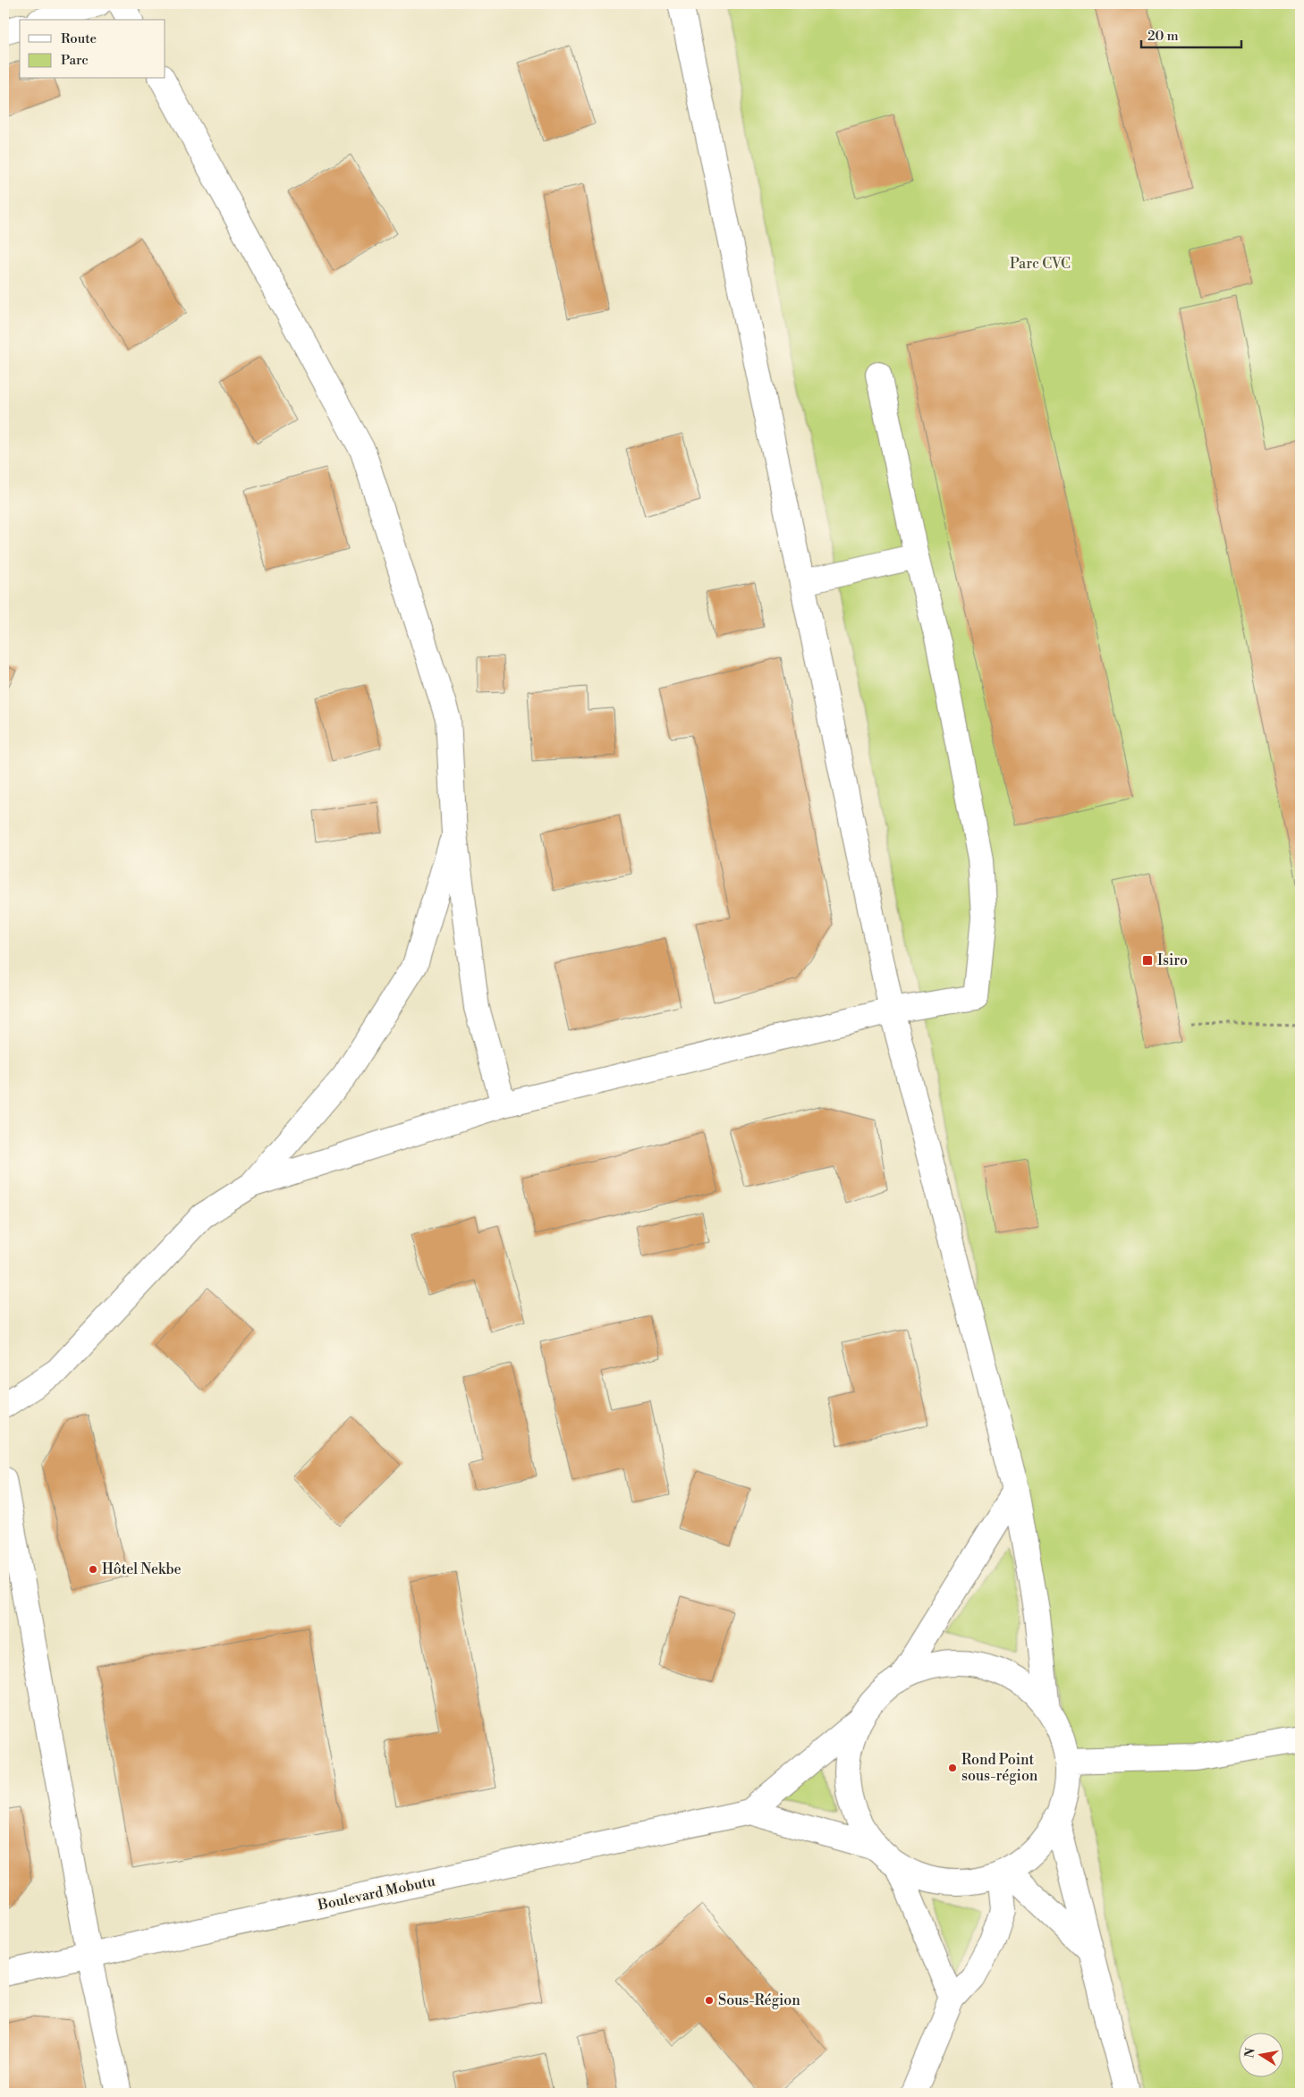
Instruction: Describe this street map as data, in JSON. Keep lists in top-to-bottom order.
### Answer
{
  "streets": {
    "main road": ["Boulevard Mobutu"]
  },
  "parks": ["Parc CVC"],
  "places": {
    "transit": ["Isiro"],
    "other": ["Hôtel Nekbe", "Rond Point sous-région", "Sous-Région"]
  },
  "legend": ["Route", "Parc"],
  "scale_bar": "20 m",
  "north": "left"
}
